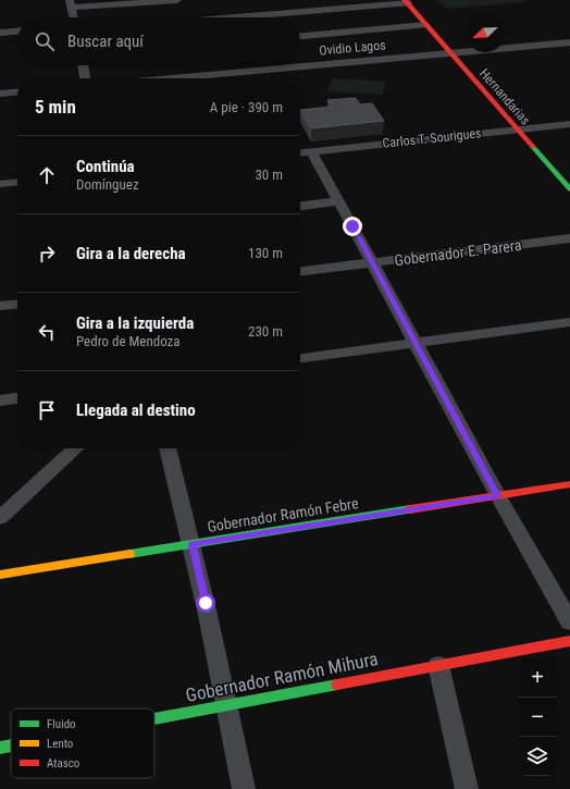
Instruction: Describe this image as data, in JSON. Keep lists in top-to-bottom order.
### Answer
{
  "streets": {
    "street": [
      "Ovidio Lagos",
      "Hernandarias",
      "Carlos T. Sourigues",
      "Gobernador E. Parera",
      "Gobernador Ramón Febre",
      "Gobernador Ramón Mihura"
    ]
  },
  "crossings": [
    ["Ovidio Lagos", "Hernandarias"],
    ["Hernandarias", "Carlos T. Sourigues"]
  ],
  "legend": ["Fluido", "Lento", "Atasco"],
  "north": "bottom left",
  "page": {
    "search": "Buscar aquí",
    "heading": ["5 min", "A pie · 390 m"],
    "list": [
      ["Continúa", "Domínguez", "30 m"],
      ["Gira a la derecha", "130 m"],
      ["Gira a la izquierda", "Pedro de Mendoza", "230 m"],
      "Llegada al destino"
    ],
    "map_buttons": ["+", "−"]
  }
}
